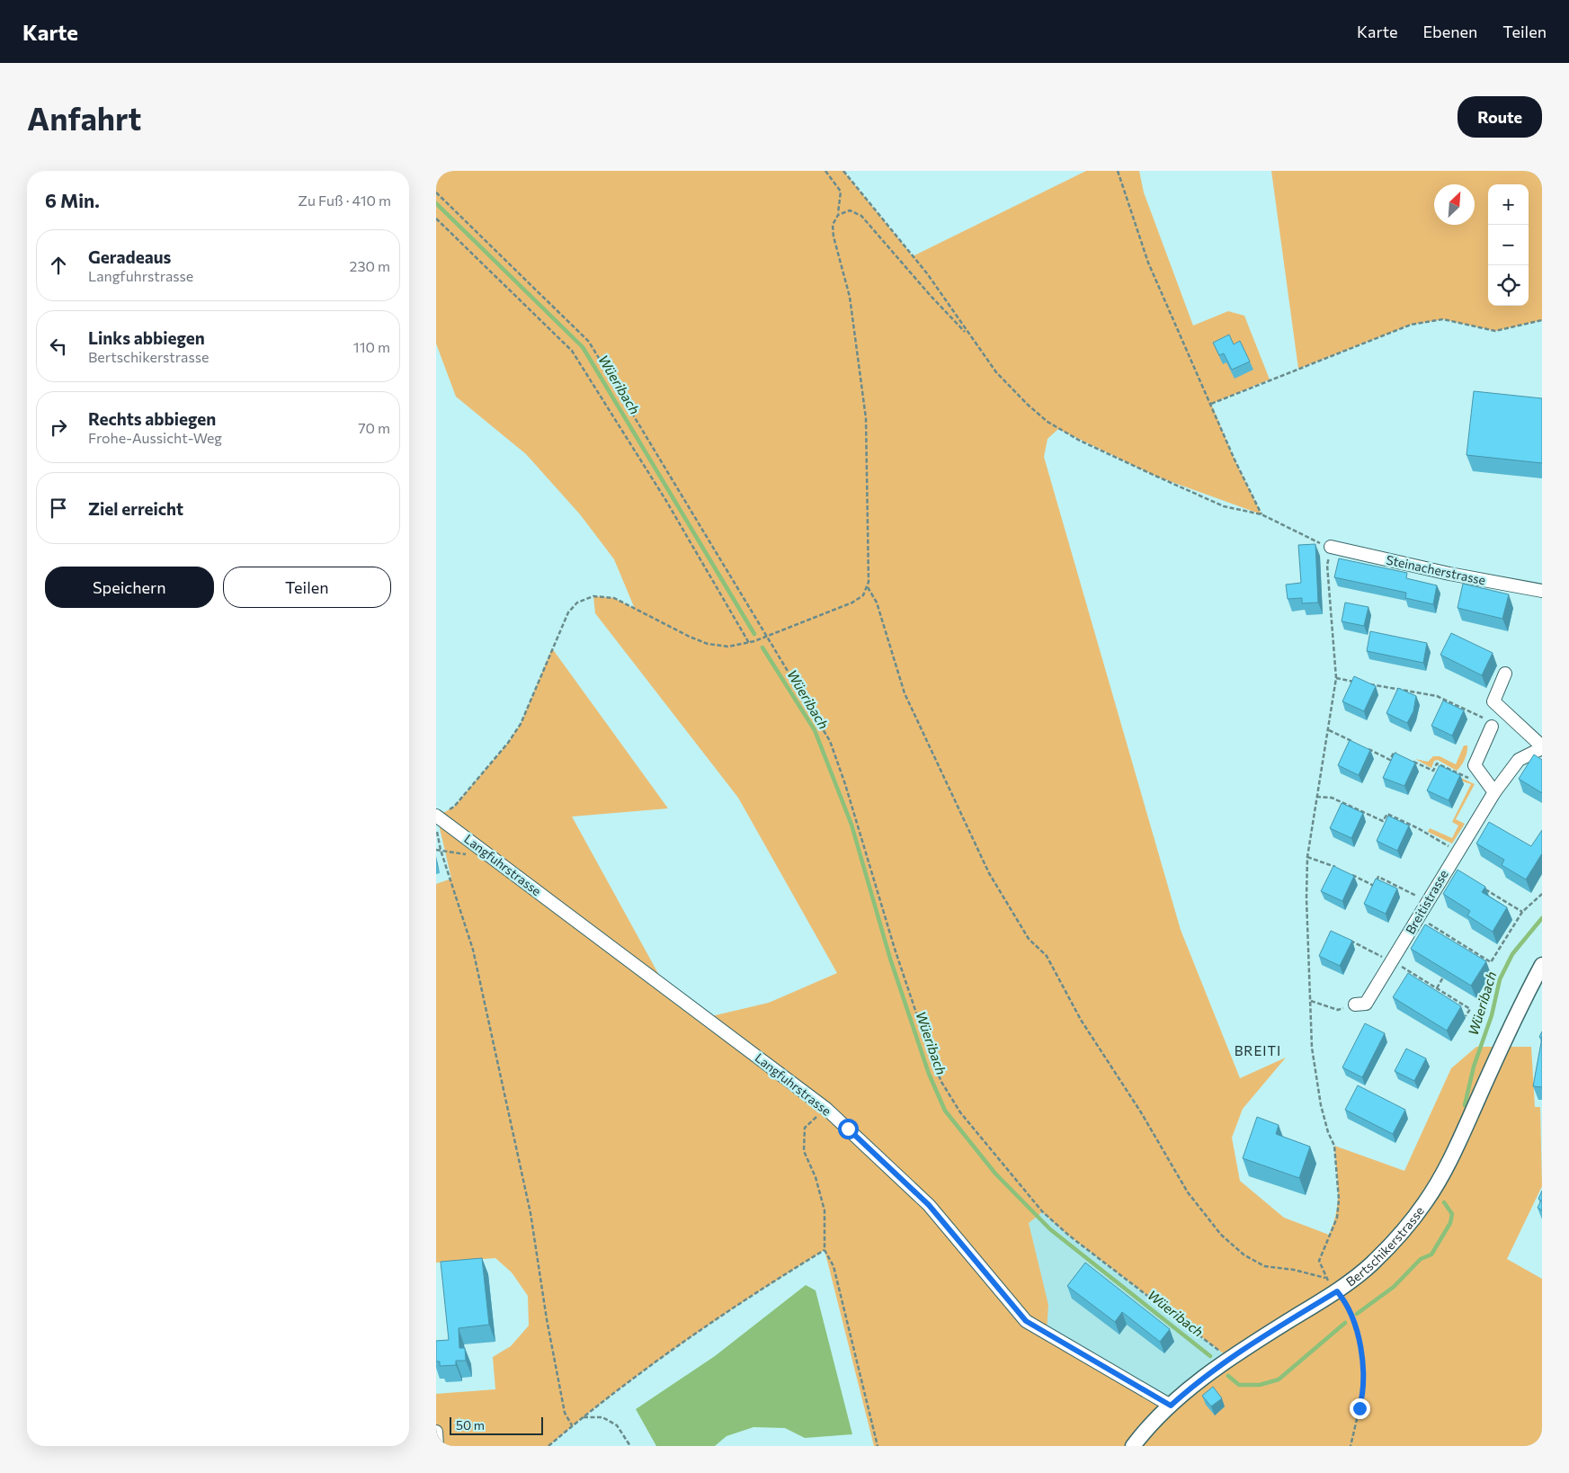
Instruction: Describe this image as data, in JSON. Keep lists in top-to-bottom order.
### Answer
{
  "streets": {
    "street": [
      "Steinacherstrasse",
      "Langfuhrstrasse",
      "Breitistrasse",
      "Bertschikerstrasse"
    ]
  },
  "crossings": [
    ["Langfuhrstrasse", "Bertschikerstrasse"]
  ],
  "districts": ["BREITI"],
  "water": ["Wüeribach"],
  "scale_bar": "50 m",
  "north": "top right",
  "page": {
    "header": "Karte",
    "nav": ["Karte", "Ebenen", "Teilen"],
    "buttons": [
      "Route",
      ["Speichern", "Teilen"]
    ],
    "title": "Anfahrt",
    "heading": ["6 Min.", "Zu Fuß · 410 m"],
    "map_buttons": ["+", "−"],
    "list": [
      ["Geradeaus", "Langfuhrstrasse", "230 m"],
      ["Links abbiegen", "Bertschikerstrasse", "110 m"],
      ["Rechts abbiegen", "Frohe-Aussicht-Weg", "70 m"],
      "Ziel erreicht"
    ],
    "scale": "50 m"
  }
}
